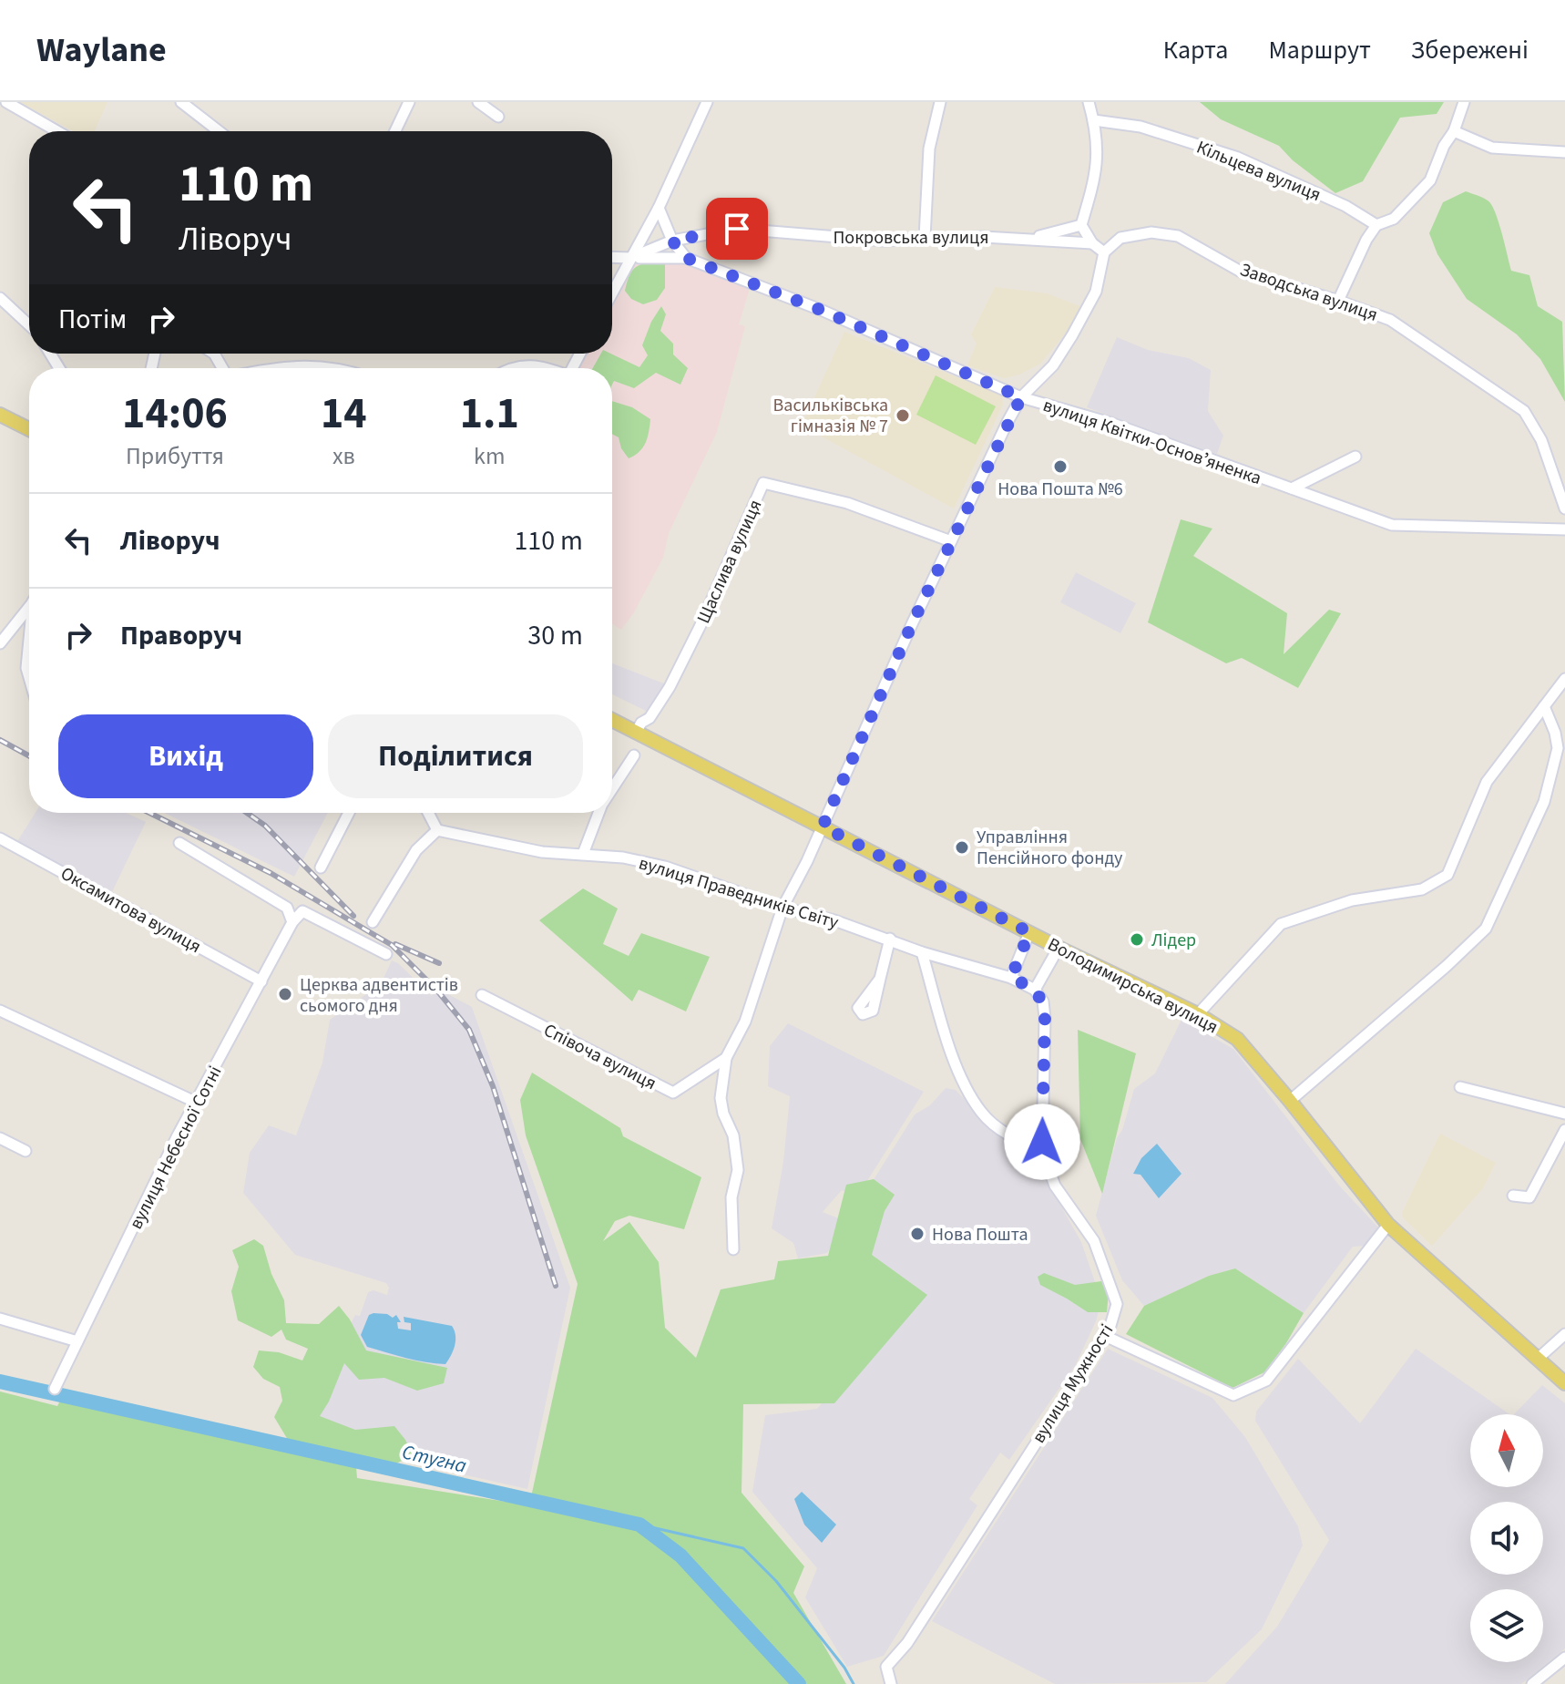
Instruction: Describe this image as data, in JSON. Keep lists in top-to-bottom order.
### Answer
{
  "streets": {
    "main road": ["Володимирська вулиця"],
    "street": [
      "Кільцева вулиця",
      "Покровська вулиця",
      "Заводська вулиця",
      "вулиця Квітки-Основʼяненка",
      "Щаслива вулиця",
      "вулиця Праведників Світу",
      "Оксамитова вулиця",
      "Співоча вулиця",
      "вулиця Небесної Сотні",
      "вулиця Мужності"
    ]
  },
  "crossings": [
    ["Щаслива вулиця", "Володимирська вулиця"],
    ["вулиця Праведників Світу", "Співоча вулиця"],
    ["вулиця Праведників Світу", "вулиця Мужності"],
    ["Оксамитова вулиця", "вулиця Небесної Сотні"],
    ["Володимирська вулиця", "Співоча вулиця"]
  ],
  "water": ["Стугна"],
  "places": [
    "Васильківська гімназія № 7",
    "Нова Пошта №6",
    "Управління Пенсійного фонду",
    "Лідер",
    "Церква адвентистів сьомого дня",
    "Нова Пошта"
  ],
  "north": "top",
  "page": {
    "header": "Waylane",
    "nav": ["Карта", "Маршрут", "Збережені"],
    "turn": ["110 m", "Ліворуч"],
    "then": "Потім",
    "eta": [
      "14:06",
      "Прибуття",
      "14",
      "хв",
      "1.1",
      "km"
    ],
    "list": [
      {
        "name": "Ліворуч",
        "value": "110 m"
      },
      {
        "name": "Праворуч",
        "value": "30 m"
      }
    ],
    "buttons": ["Вихід", "Поділитися"]
  }
}
